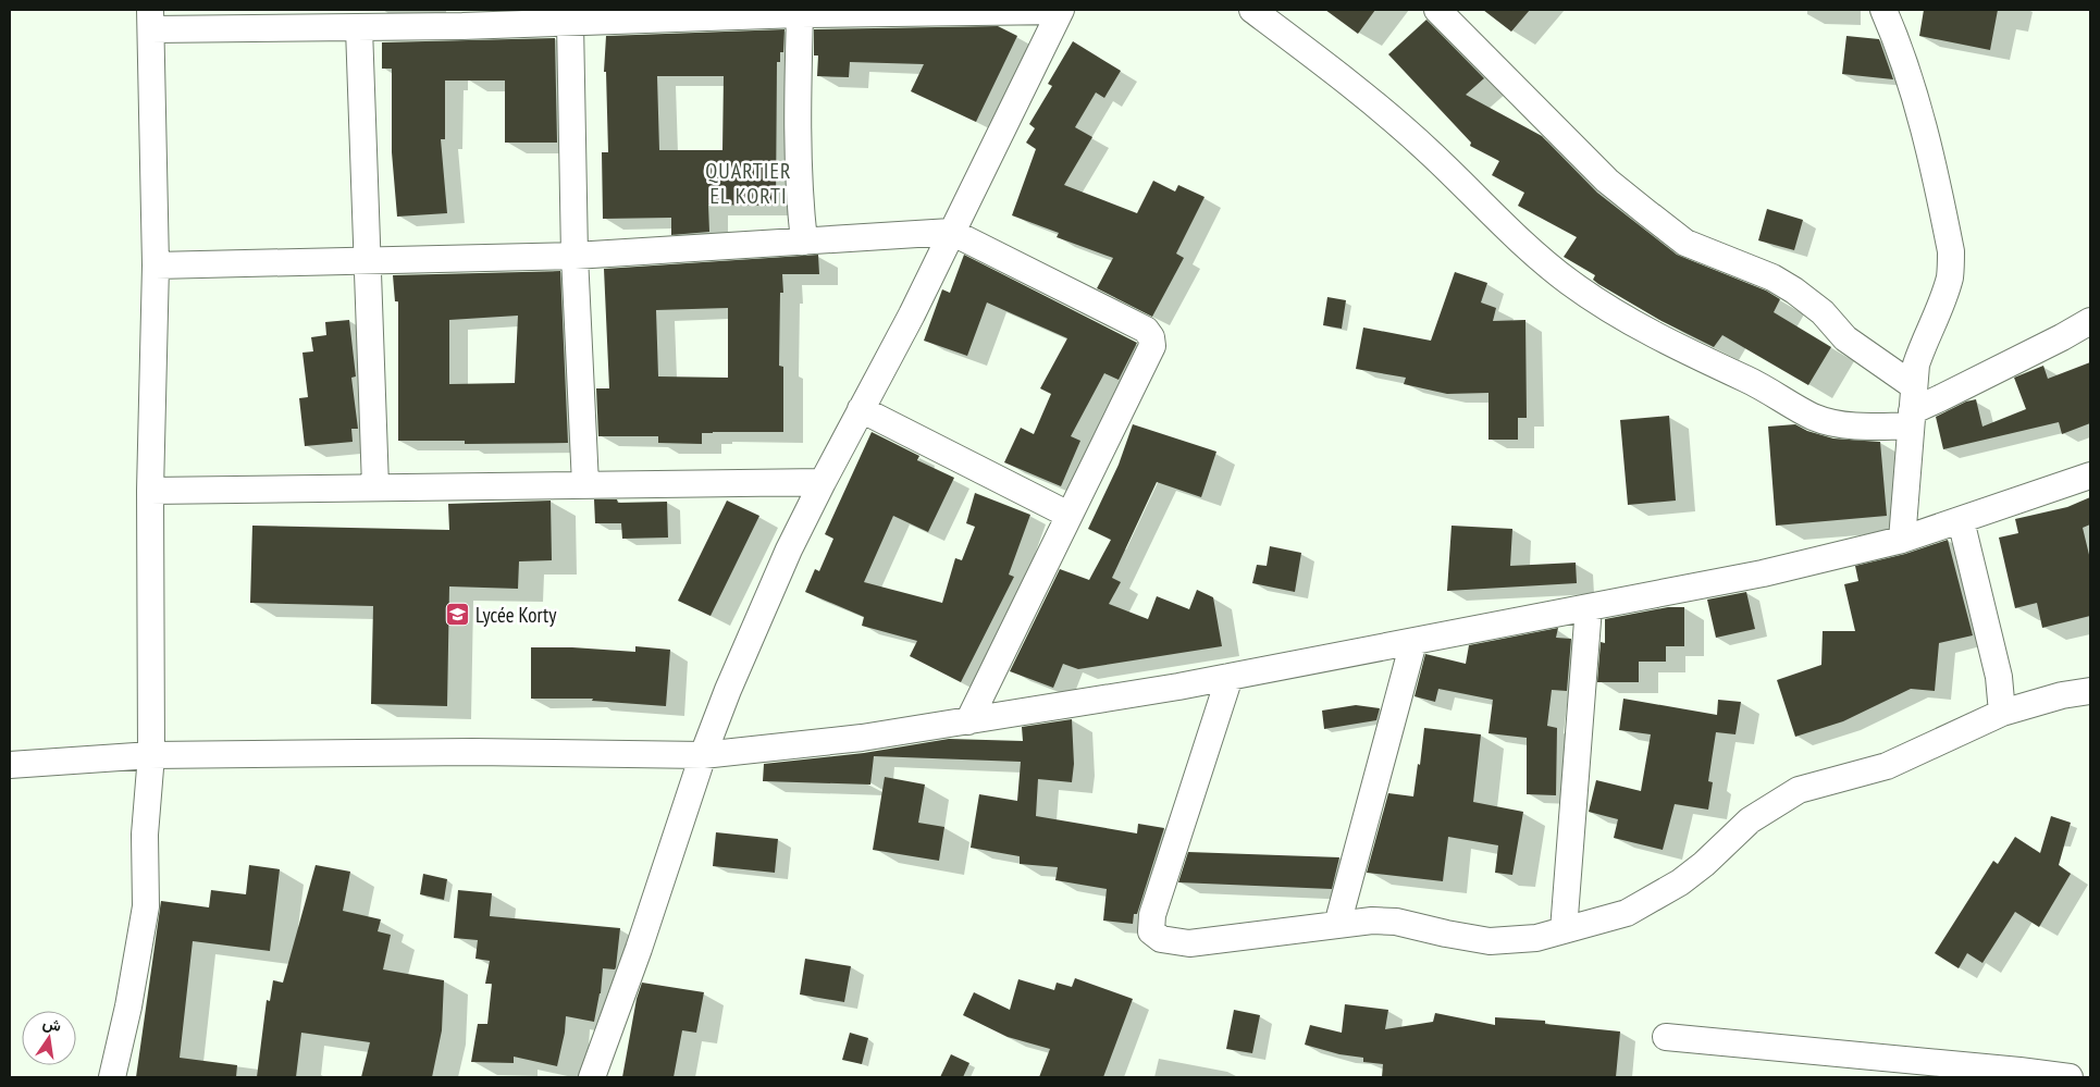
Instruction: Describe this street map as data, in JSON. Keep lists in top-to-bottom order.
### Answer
{
  "districts": ["QUARTIER EL KORTI"],
  "places": {
    "school or university": ["Lycée Korty"]
  },
  "north": "top"
}
